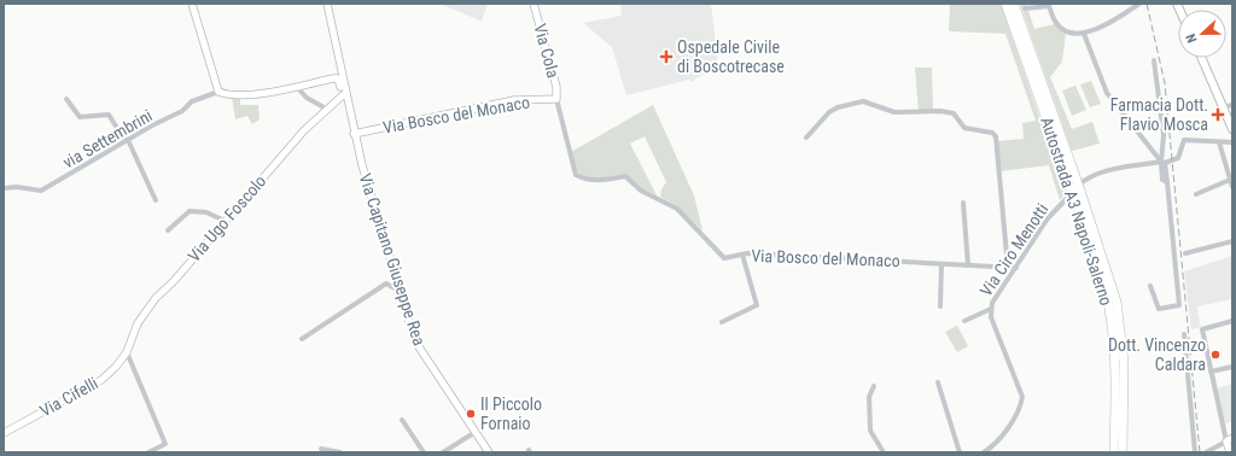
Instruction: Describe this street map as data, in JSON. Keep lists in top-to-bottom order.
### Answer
{
  "streets": {
    "highway": ["Autostrada A3 Napoli-Salerno"],
    "street": [
      "Via Cola",
      "Via Bosco del Monaco",
      "via Settembrini",
      "Via Ugo Foscolo",
      "Via Ciro Menotti",
      "Via Capitano Giuseppe Rea",
      "Via Cifelli"
    ]
  },
  "crossings": [
    ["Via Cola", "Via Bosco del Monaco"],
    ["Via Bosco del Monaco", "Via Ciro Menotti"],
    ["Via Bosco del Monaco", "Via Capitano Giuseppe Rea"],
    ["Via Ugo Foscolo", "Via Cifelli"]
  ],
  "places": {
    "health": ["Ospedale Civile di Boscotrecase", "Farmacia Dott. Flavio Mosca"],
    "other": ["Dott. Vincenzo Caldara", "Il Piccolo Fornaio"]
  },
  "north": "left"
}
